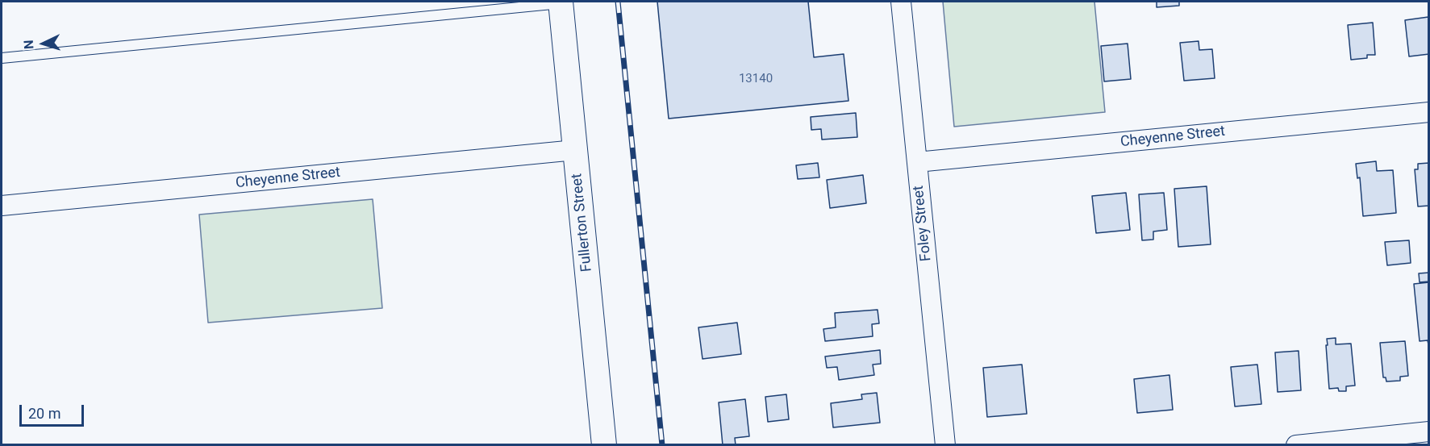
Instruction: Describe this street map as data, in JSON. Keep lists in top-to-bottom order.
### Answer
{
  "streets": {
    "street": ["Cheyenne Street", "Fullerton Street", "Foley Street"]
  },
  "crossings": [
    ["Cheyenne Street", "Fullerton Street"],
    ["Cheyenne Street", "Foley Street"]
  ],
  "house_numbers": ["13140"],
  "scale_bar": "20 m",
  "north": "left"
}
